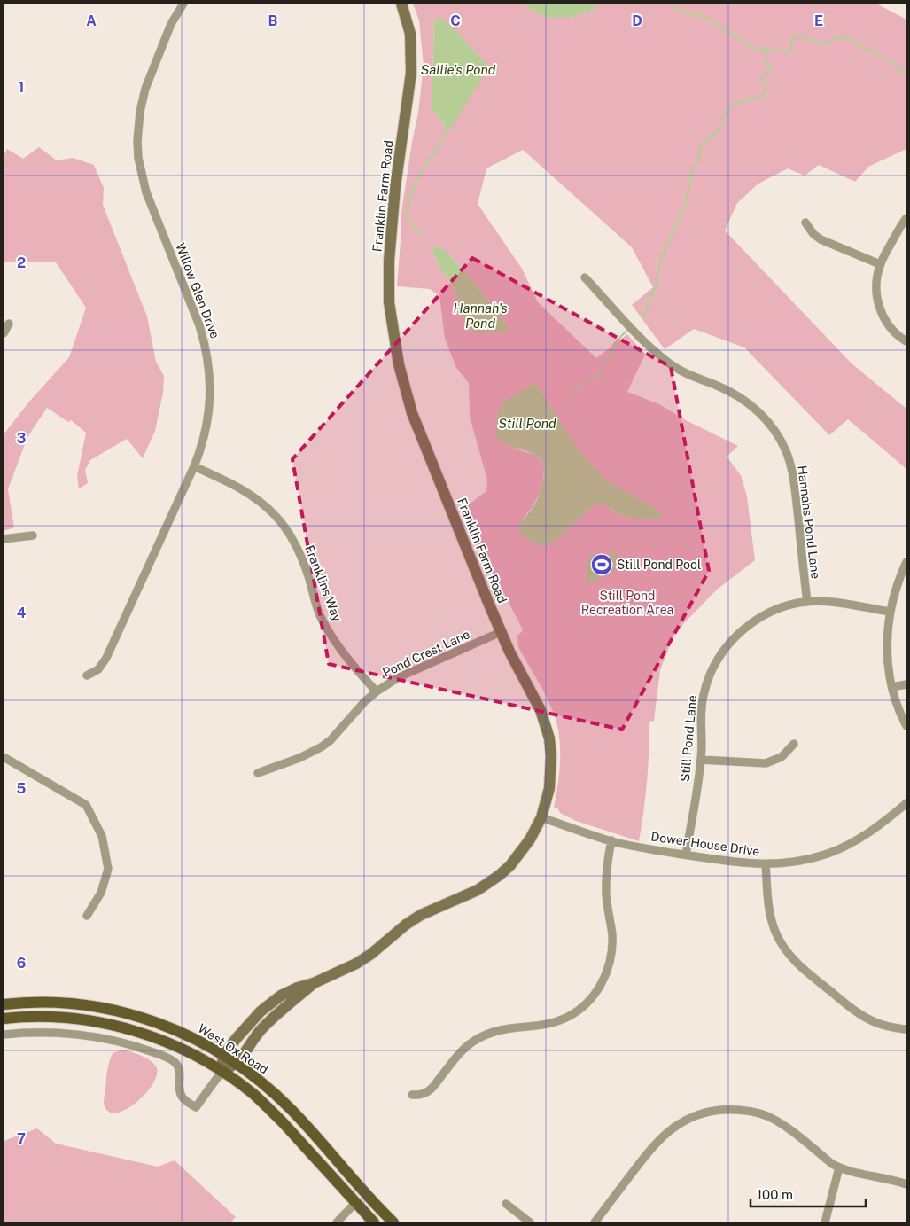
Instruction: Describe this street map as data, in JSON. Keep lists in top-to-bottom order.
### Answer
{
  "streets": {
    "main road": ["West Ox Road"],
    "street": [
      "Franklin Farm Road",
      "Willow Glen Drive",
      "Hannahs Pond Lane",
      "Franklins Way",
      "Pond Crest Lane",
      "Still Pond Lane",
      "Dower House Drive"
    ]
  },
  "crossings": [
    ["Franklin Farm Road", "Pond Crest Lane"],
    ["Franklin Farm Road", "Dower House Drive"],
    ["Franklin Farm Road", "West Ox Road"],
    ["Willow Glen Drive", "Franklins Way"],
    ["Hannahs Pond Lane", "Still Pond Lane"],
    ["Franklins Way", "Pond Crest Lane"],
    ["Still Pond Lane", "Dower House Drive"]
  ],
  "water": ["Sallie's Pond", "Hannah's Pond", "Still Pond"],
  "parks": ["Still Pond Recreation Area"],
  "places": {
    "sports": ["Still Pond Pool"]
  },
  "scale_bar": "100 m",
  "grid": {
    "columns": [
      "A",
      "B",
      "C",
      "D",
      "E"
    ],
    "rows": [
      "1",
      "2",
      "3",
      "4",
      "5",
      "6",
      "7"
    ]
  }
}
